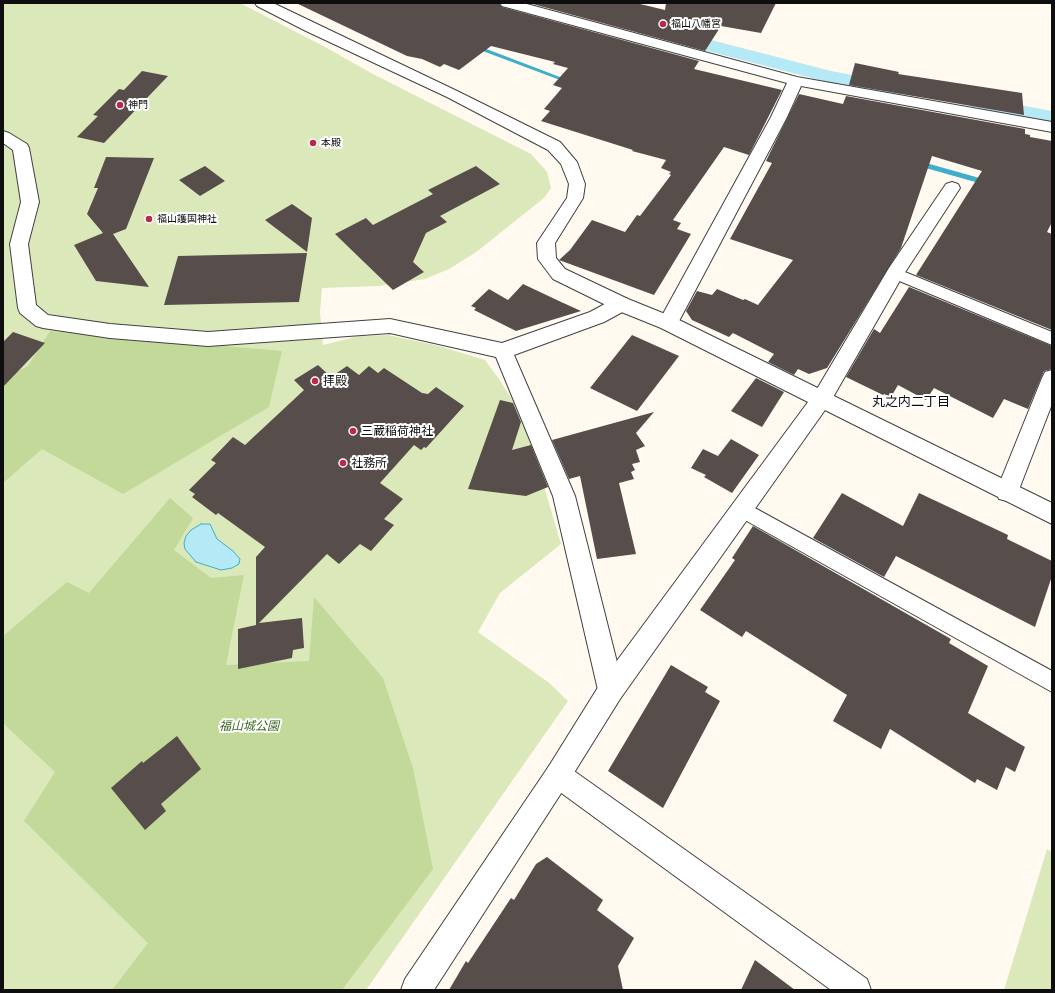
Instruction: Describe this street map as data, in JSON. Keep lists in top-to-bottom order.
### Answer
{
  "districts": ["丸之内二丁目"],
  "parks": ["福山城公園"],
  "places": [
    "福山八幡宮",
    "神門",
    "本殿",
    "福山護国神社",
    "拝殿",
    "三蔵稲荷神社",
    "社務所"
  ]
}
